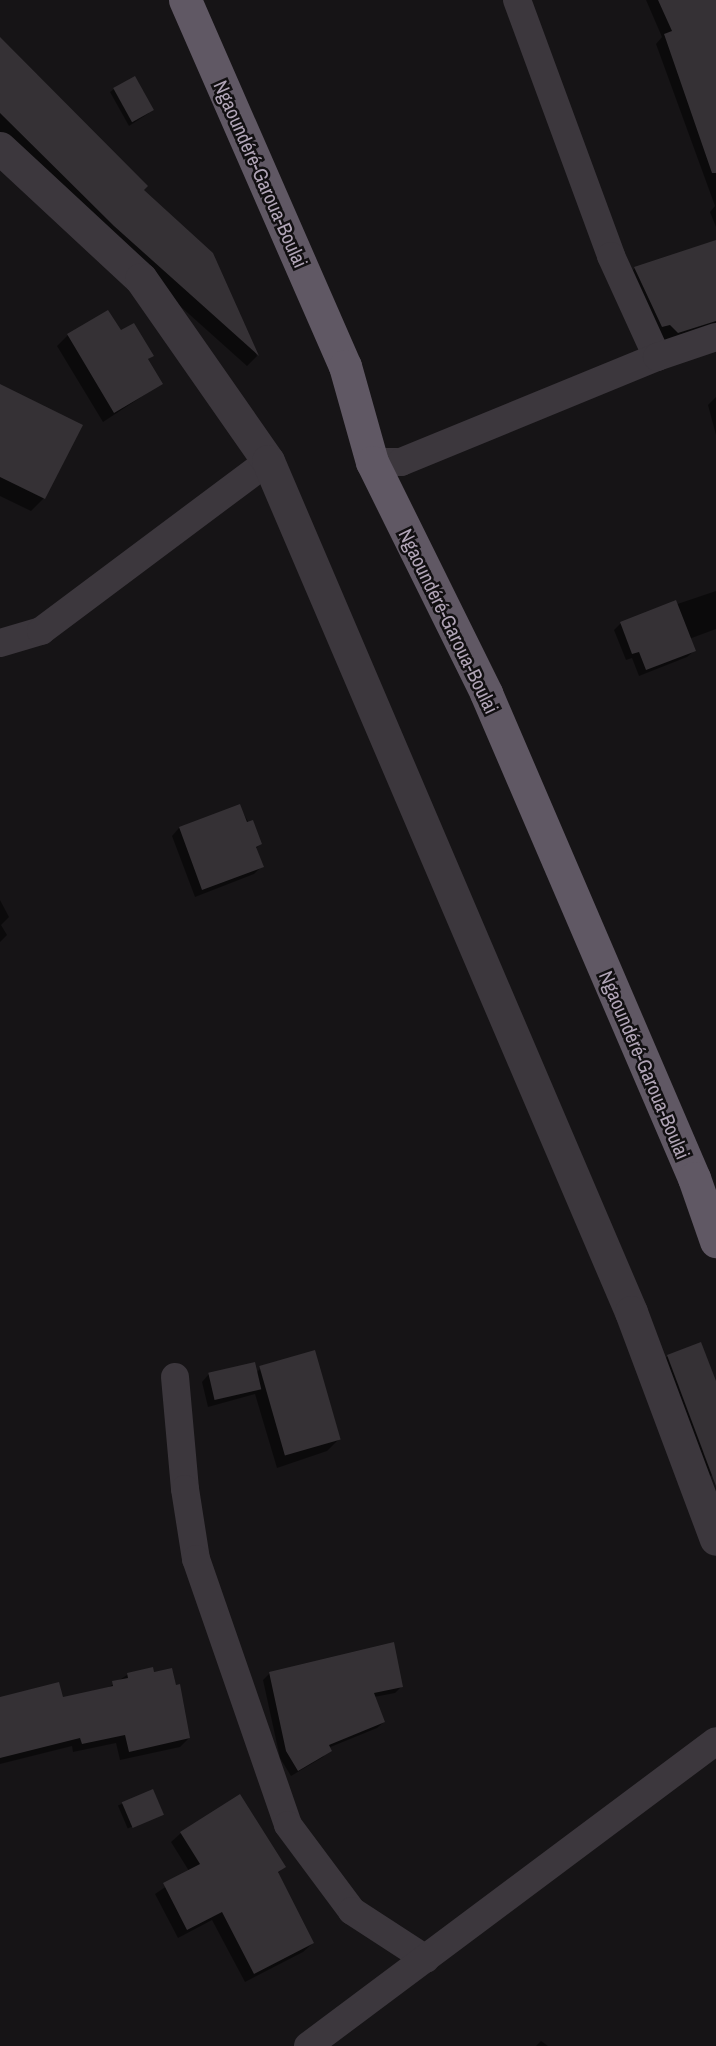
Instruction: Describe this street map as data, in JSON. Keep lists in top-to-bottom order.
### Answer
{
  "streets": {
    "highway": ["Ngaoundéré-Garoua-Boulai"]
  }
}
